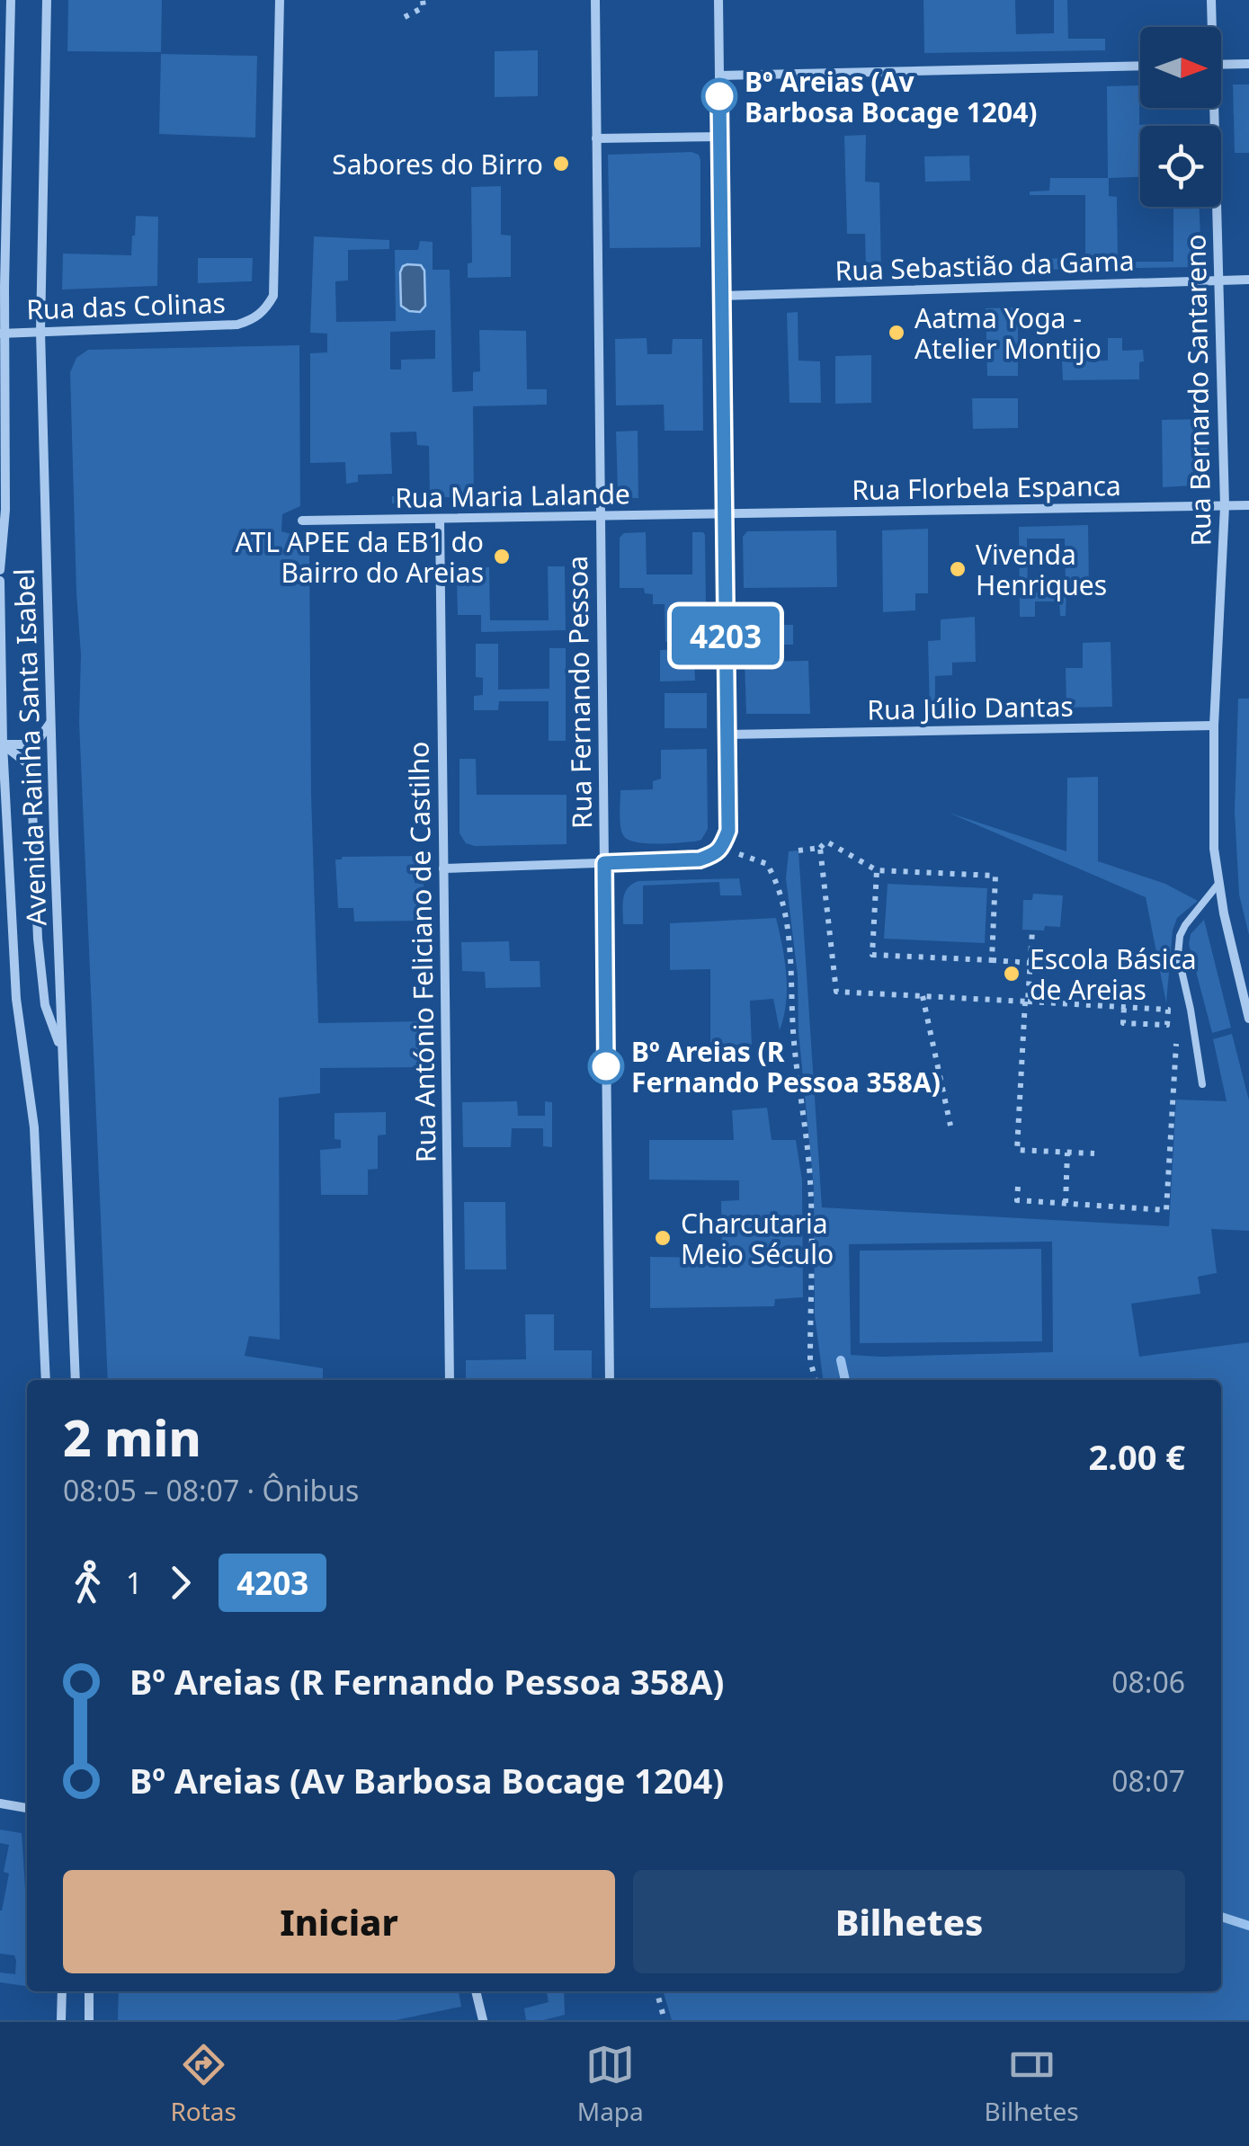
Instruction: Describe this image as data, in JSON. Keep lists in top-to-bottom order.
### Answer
{
  "streets": {
    "street": [
      "Rua Sebastião da Gama",
      "Rua das Colinas",
      "Rua Bernardo Santareno",
      "Rua Florbela Espanca",
      "Rua Maria Lalande",
      "Rua Fernando Pessoa",
      "Rua Júlio Dantas",
      "Avenida Rainha Santa Isabel",
      "Rua António Feliciano de Castilho"
    ]
  },
  "crossings": [
    ["Rua Sebastião da Gama", "Rua Bernardo Santareno"],
    ["Rua das Colinas", "Avenida Rainha Santa Isabel"],
    ["Rua Bernardo Santareno", "Rua Florbela Espanca"],
    ["Rua Bernardo Santareno", "Rua Júlio Dantas"],
    ["Rua Florbela Espanca", "Rua Maria Lalande"],
    ["Rua Maria Lalande", "Rua Fernando Pessoa"],
    ["Rua Maria Lalande", "Rua António Feliciano de Castilho"]
  ],
  "places": [
    "Bº Areias (Av Barbosa Bocage 1204)",
    "Sabores do Birro",
    "Aatma Yoga - Atelier Montijo",
    "ATL APEE da EB1 do Bairro do Areias",
    "Vivenda Henriques",
    "Escola Básica de Areias",
    "Bº Areias (R Fernando Pessoa 358A)",
    "Charcutaria Meio Século"
  ],
  "lines": ["bus line 4203"],
  "north": "right",
  "page": {
    "on_map": "4203",
    "heading": ["2 min", "08:05 – 08:07 · Ônibus", "2.00 €"],
    "legs": ["1", "4203"],
    "list": [
      {
        "name": "Bº Areias (R Fernando Pessoa 358A)",
        "value": "08:06"
      },
      {
        "name": "Bº Areias (Av Barbosa Bocage 1204)",
        "value": "08:07"
      }
    ],
    "buttons": ["Iniciar", "Bilhetes"],
    "tabs": ["Rotas", "Mapa", "Bilhetes"]
  }
}
